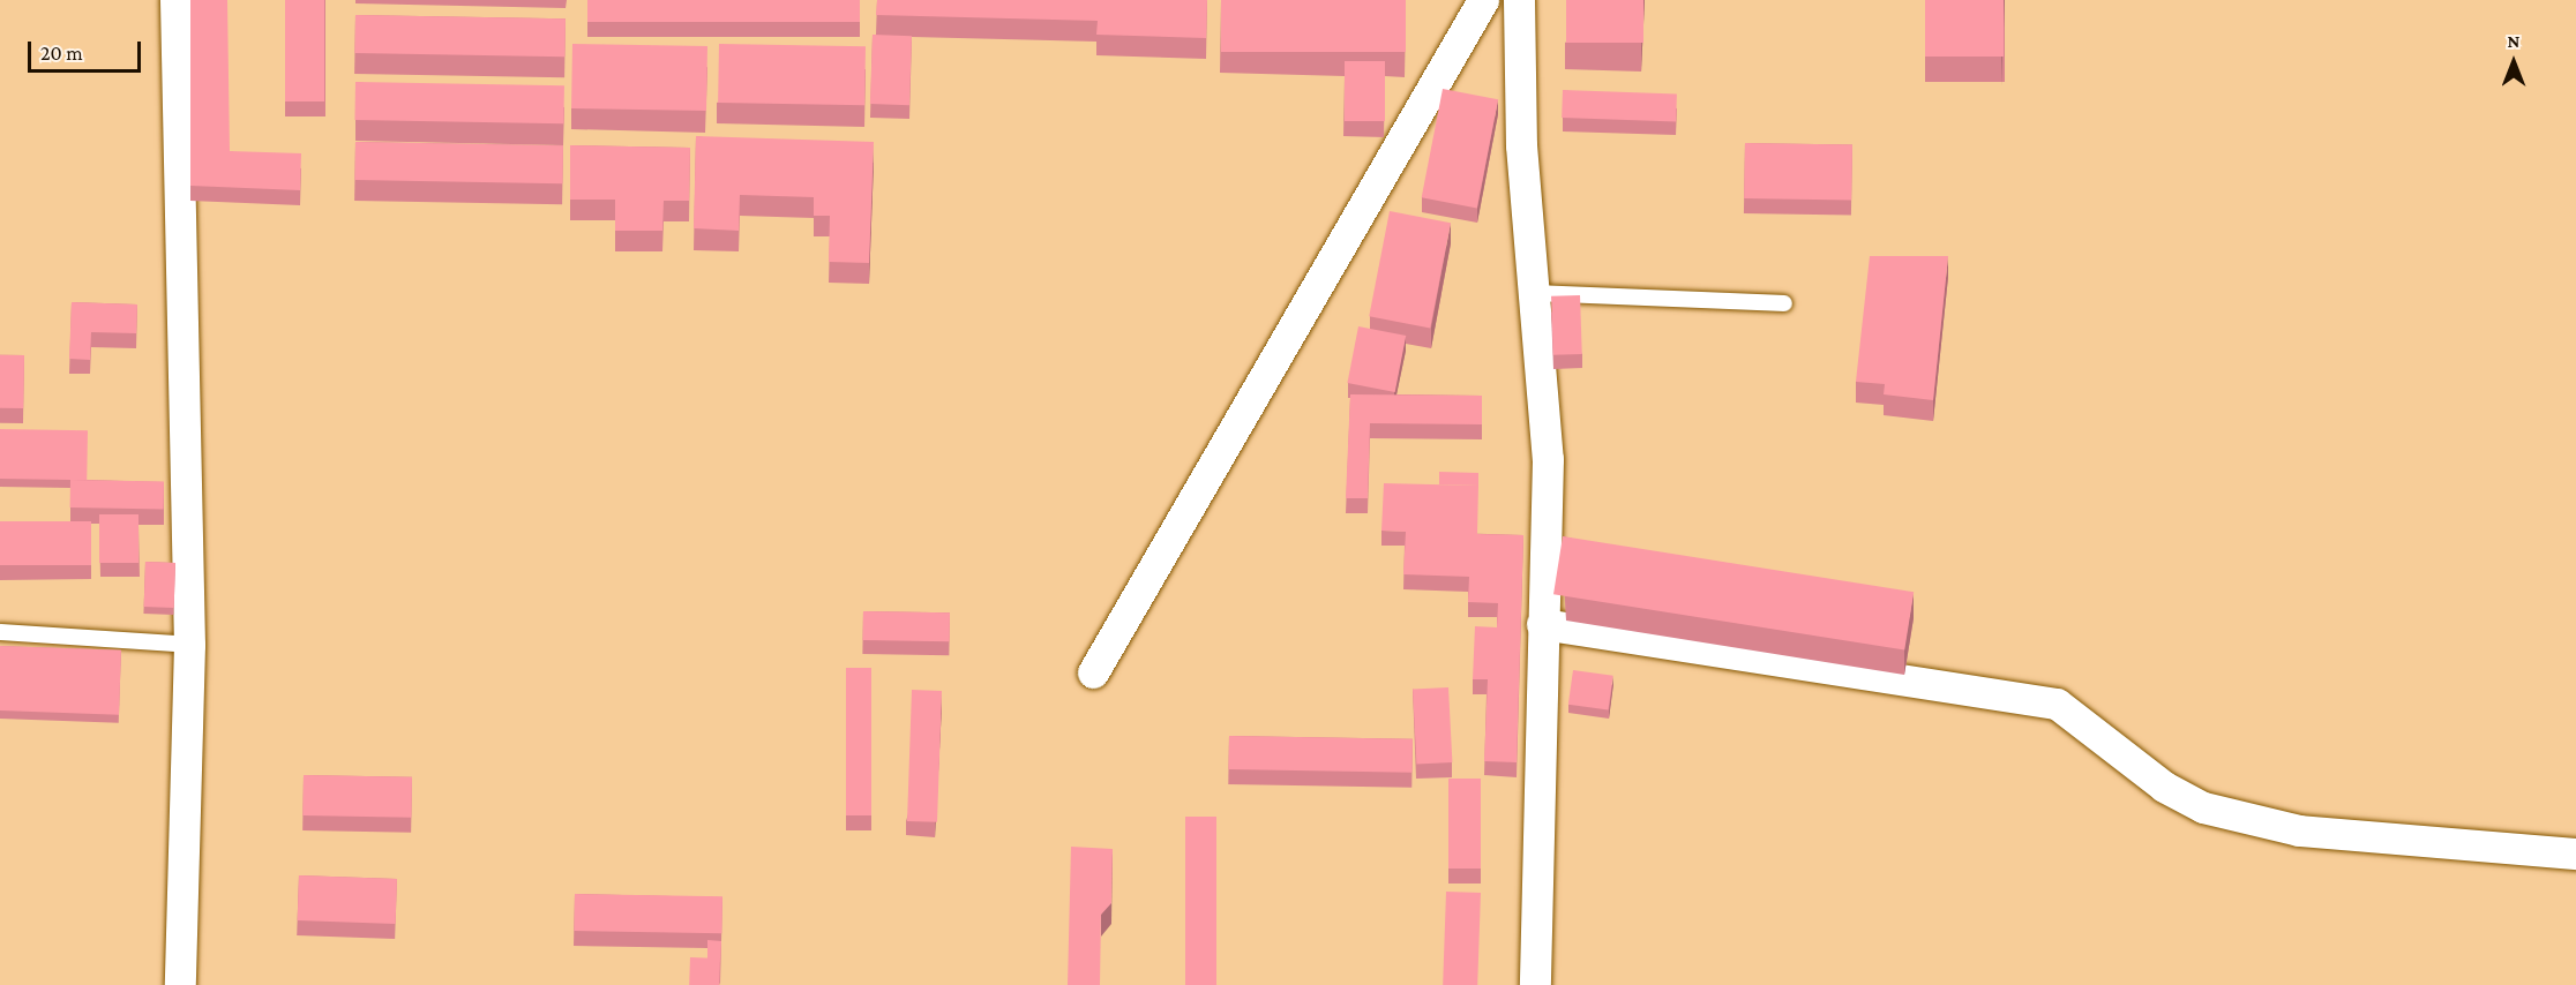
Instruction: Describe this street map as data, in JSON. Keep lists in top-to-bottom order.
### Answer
{
  "scale_bar": "20 m",
  "north": "top"
}
